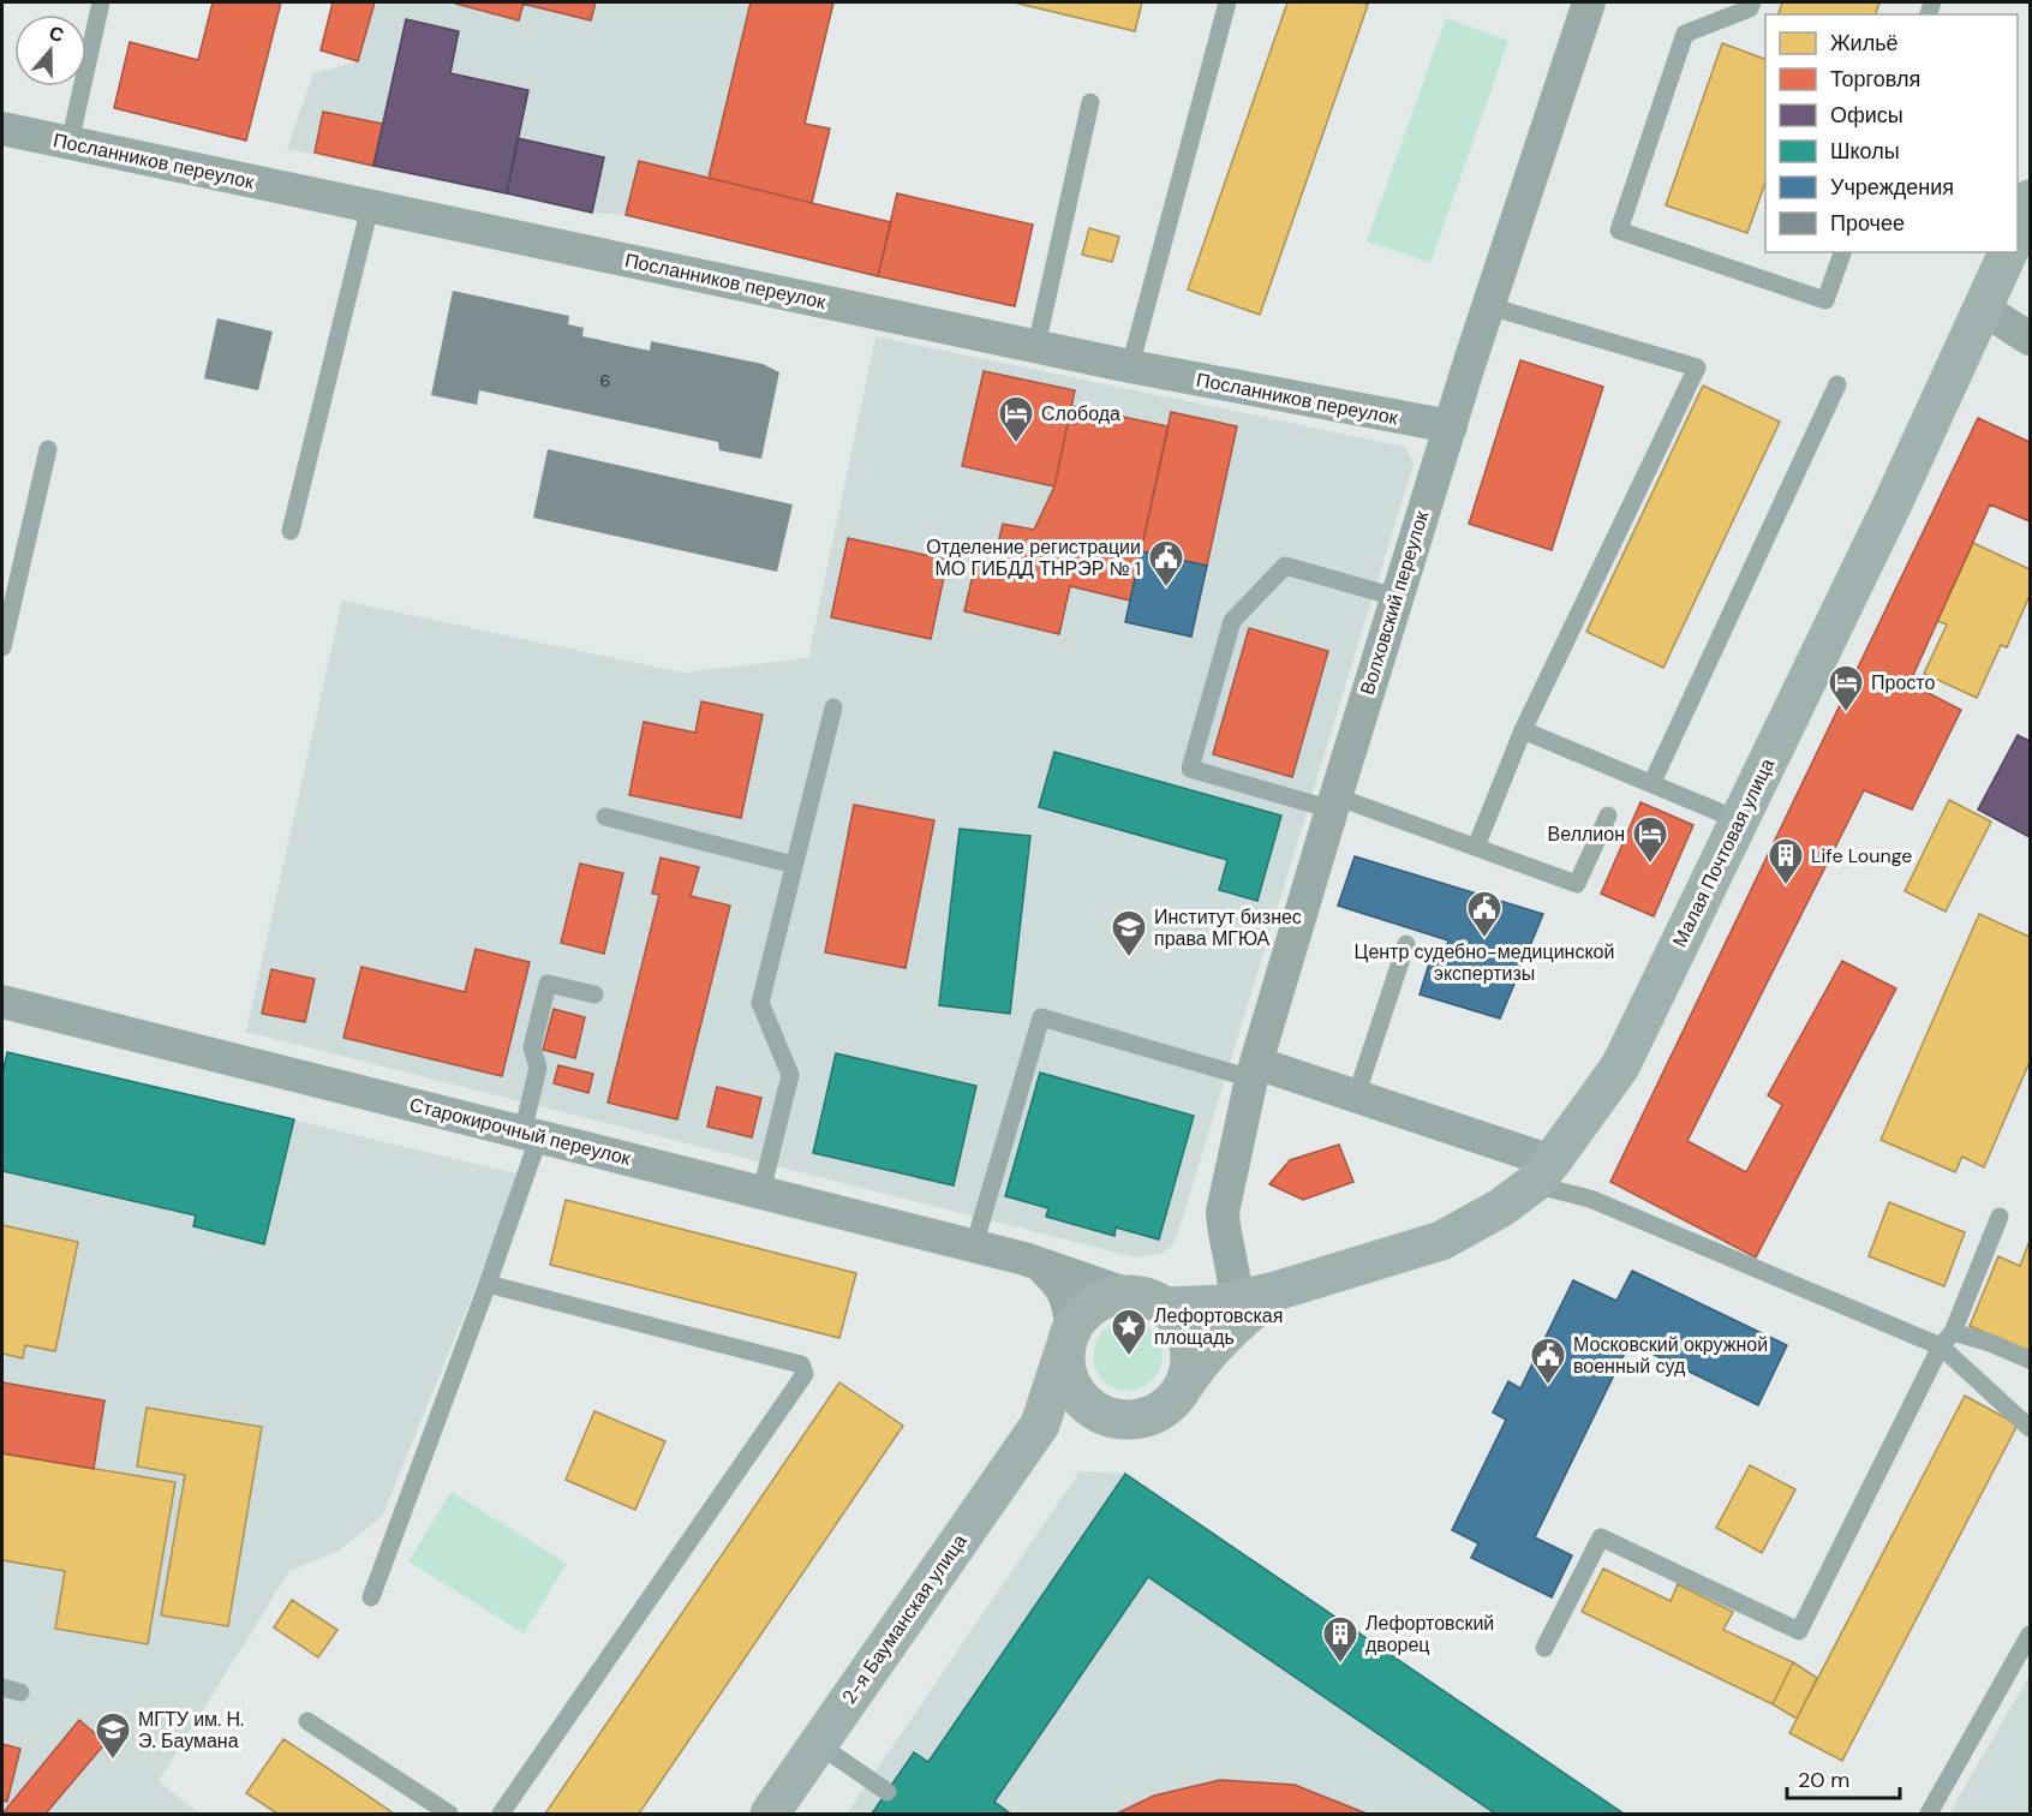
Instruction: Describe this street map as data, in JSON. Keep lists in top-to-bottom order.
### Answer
{
  "streets": {
    "street": [
      "Посланников переулок",
      "Волховский переулок",
      "Малая Почтовая улица",
      "Старокирочный переулок",
      "2-я Бауманская улица"
    ]
  },
  "crossings": [
    ["Посланников переулок", "Волховский переулок"],
    ["Волховский переулок", "Малая Почтовая улица"],
    ["Малая Почтовая улица", "Старокирочный переулок"],
    ["Малая Почтовая улица", "2-я Бауманская улица"],
    ["Старокирочный переулок", "2-я Бауманская улица"]
  ],
  "places": {
    "hotel": ["Слобода", "Просто", "Веллион"],
    "public building": ["Отделение регистрации МО ГИБДД ТНРЭР № 1", "Центр судебно-медицинской экспертизы", "Московский окружной военный суд"],
    "building": ["Life Lounge", "Лефортовский дворец"],
    "school or university": ["Институт бизнес права МГЮА", "МГТУ им. Н. Э. Баумана"],
    "place": ["Лефортовская площадь"]
  },
  "house_numbers": ["6"],
  "legend": [
    "Жильё",
    "Торговля",
    "Офисы",
    "Школы",
    "Учреждения",
    "Прочее"
  ],
  "scale_bar": "20 m",
  "north": "top"
}
